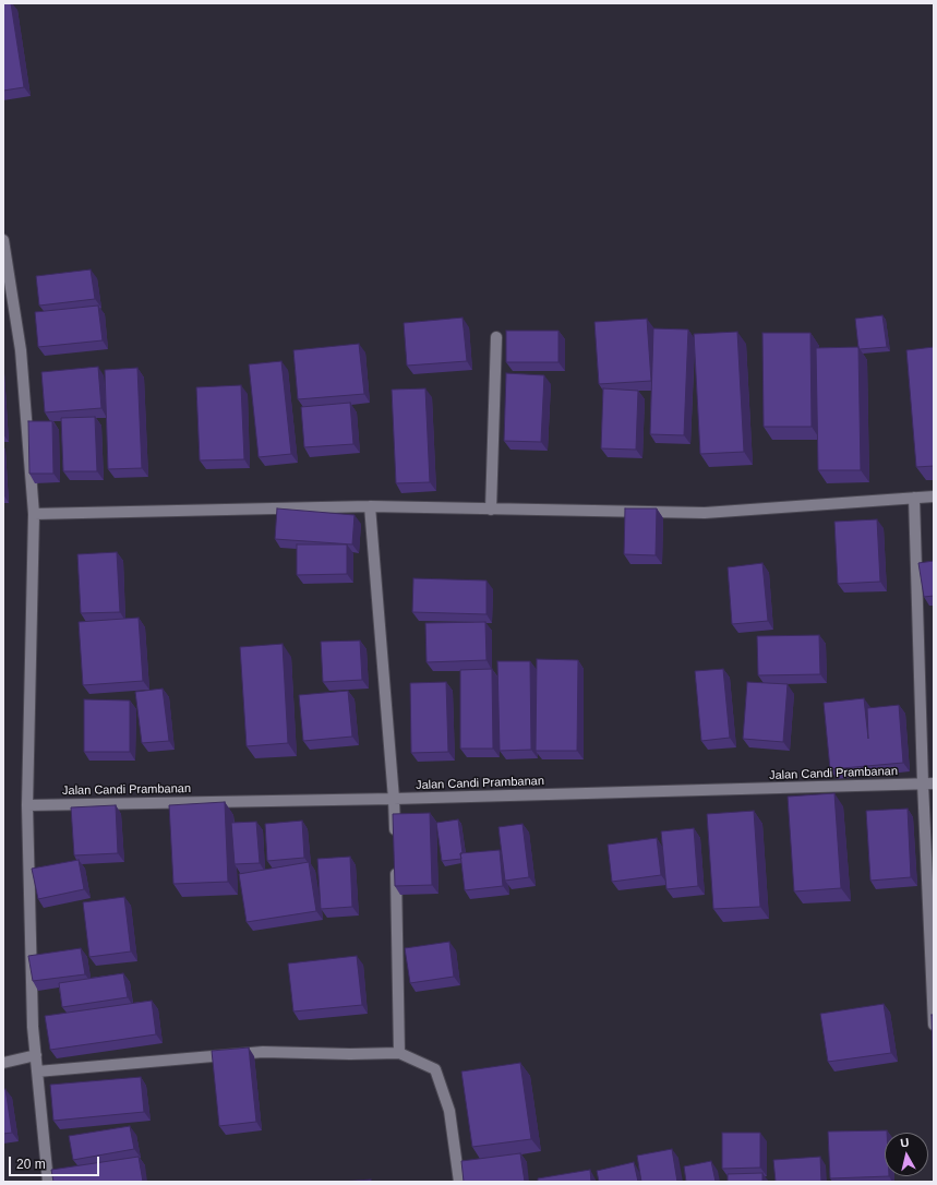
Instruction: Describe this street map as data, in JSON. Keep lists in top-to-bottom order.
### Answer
{
  "streets": {
    "street": ["Jalan Candi Prambanan"]
  },
  "scale_bar": "20 m",
  "north": "top"
}
